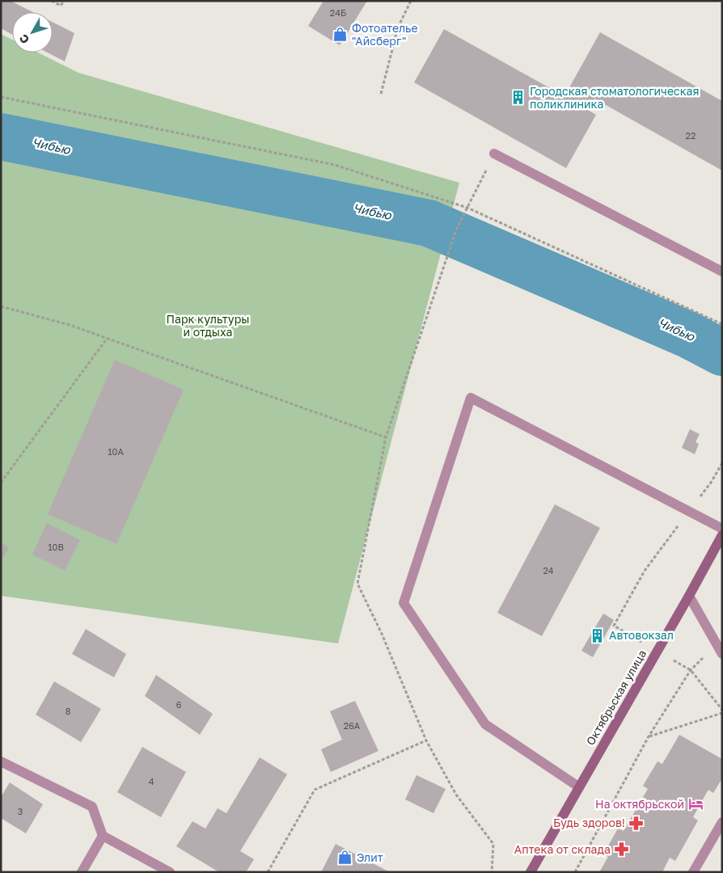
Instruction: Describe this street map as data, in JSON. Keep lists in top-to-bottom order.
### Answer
{
  "streets": {
    "main road": ["Октябрьская улица"]
  },
  "water": ["Чибью"],
  "parks": ["Парк культуры и отдыха"],
  "places": {
    "shop": ["Фотоателье \"Айсберг\"", "Элит"],
    "building": ["Городская стоматологическая поликлиника", "Автовокзал"],
    "hotel": ["На октябрьской"],
    "pharmacy": ["Будь здоров!", "Аптека от склада"]
  },
  "house_numbers": [
    "24Б",
    "22",
    "10А",
    "10В",
    "24",
    "6",
    "8",
    "26А",
    "4",
    "3"
  ],
  "north": "bottom left"
}
